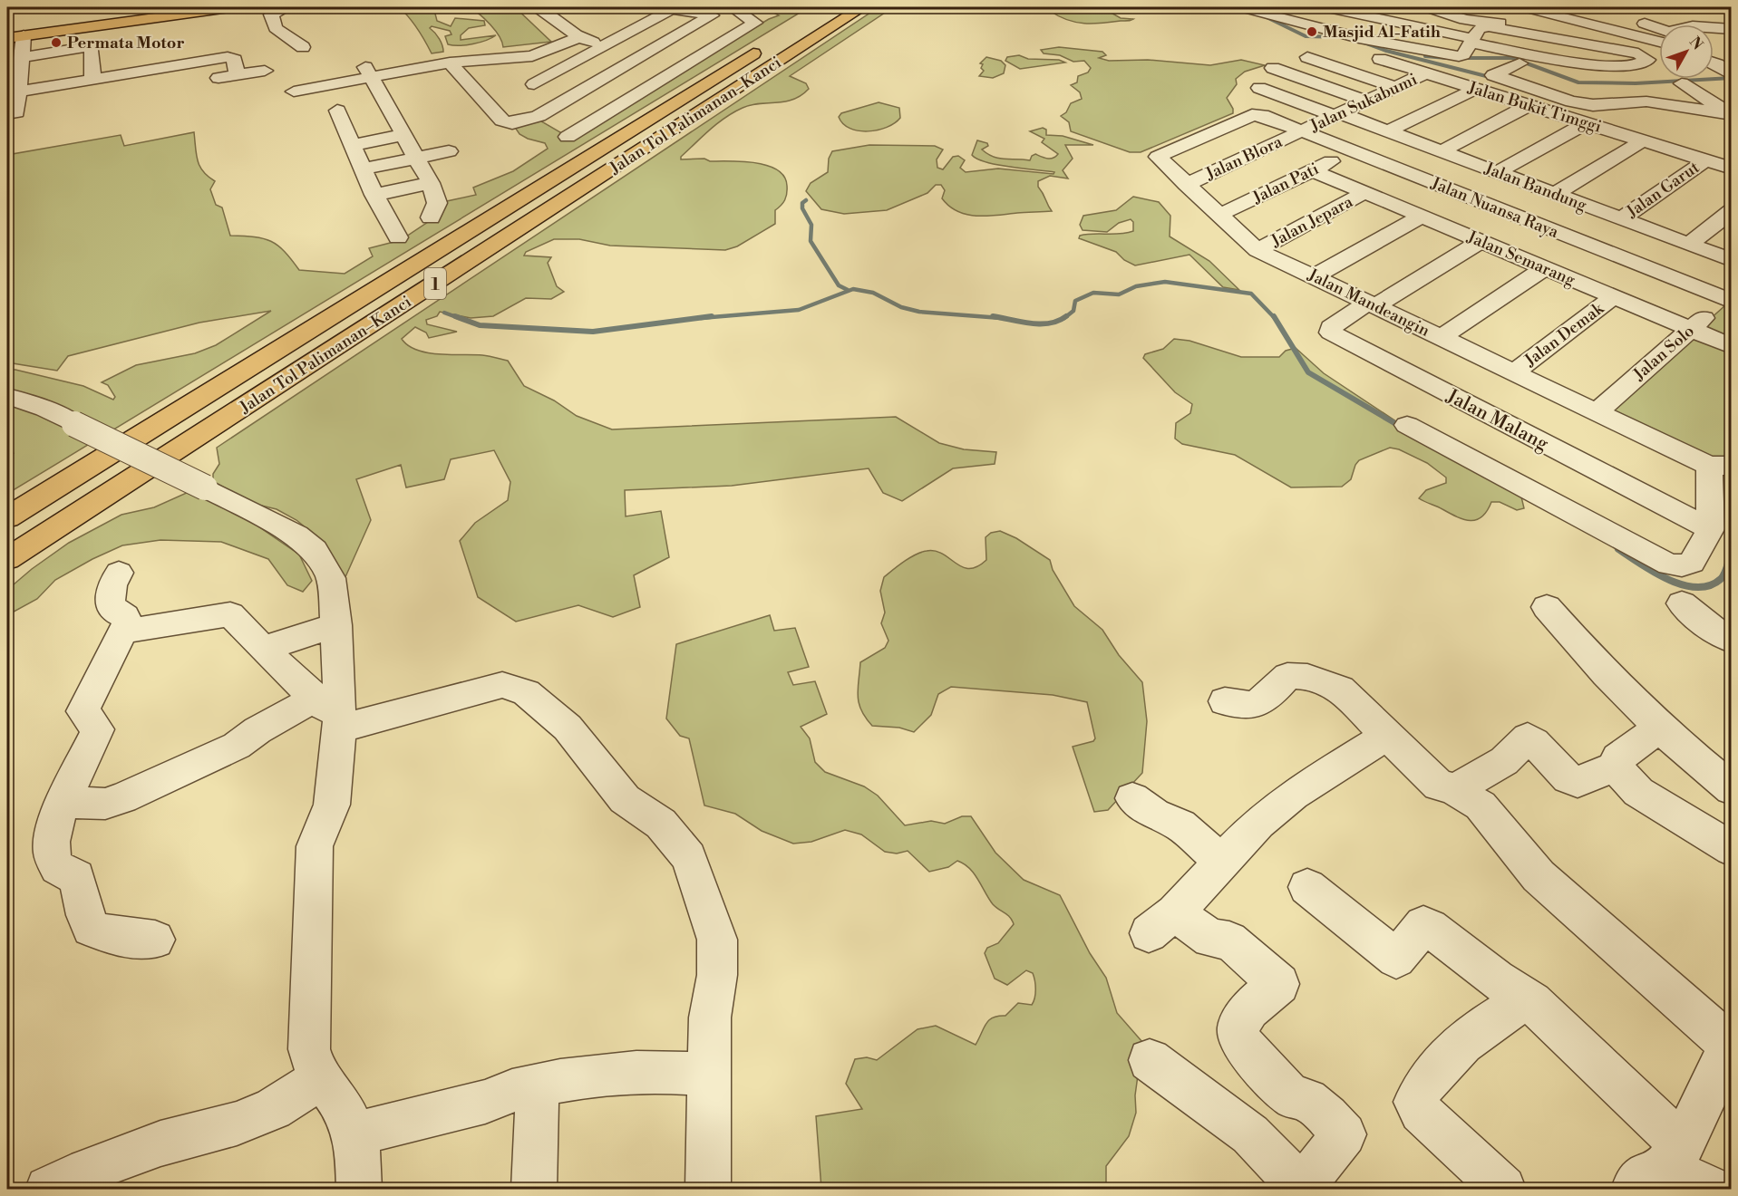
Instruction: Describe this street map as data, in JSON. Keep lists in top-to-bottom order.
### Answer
{
  "streets": {
    "main road": ["Jalan Tol Palimanan–Kanci", "1"],
    "street": [
      "Jalan Sukabumi",
      "Jalan Bukit Timggi",
      "Jalan Blora",
      "Jalan Pati",
      "Jalan Bandung",
      "Jalan Garut",
      "Jalan Nuansa Raya",
      "Jalan Jepara",
      "Jalan Semarang",
      "Jalan Mandeangin",
      "Jalan Demak",
      "Jalan Solo",
      "Jalan Malang"
    ]
  },
  "crossings": [
    ["Jalan Sukabumi", "Jalan Bukit Timggi"],
    ["Jalan Sukabumi", "Jalan Blora"],
    ["Jalan Sukabumi", "Jalan Bandung"],
    ["Jalan Sukabumi", "Jalan Nuansa Raya"],
    ["Jalan Bukit Timggi", "Jalan Garut"],
    ["Jalan Blora", "Jalan Nuansa Raya"],
    ["Jalan Blora", "Jalan Mandeangin"],
    ["Jalan Pati", "Jalan Nuansa Raya"],
    ["Jalan Pati", "Jalan Semarang"],
    ["Jalan Pati", "Jalan Mandeangin"],
    ["Jalan Bandung", "Jalan Garut"],
    ["Jalan Nuansa Raya", "Jalan Mandeangin"],
    ["Jalan Nuansa Raya", "Jalan Solo"],
    ["Jalan Jepara", "Jalan Semarang"],
    ["Jalan Jepara", "Jalan Mandeangin"],
    ["Jalan Semarang", "Jalan Demak"],
    ["Jalan Semarang", "Jalan Solo"],
    ["Jalan Mandeangin", "Jalan Demak"],
    ["Jalan Mandeangin", "Jalan Solo"],
    ["Jalan Mandeangin", "Jalan Malang"]
  ],
  "places": ["Masjid Al-Fatih", "Permata Motor"],
  "north": "top right"
}
